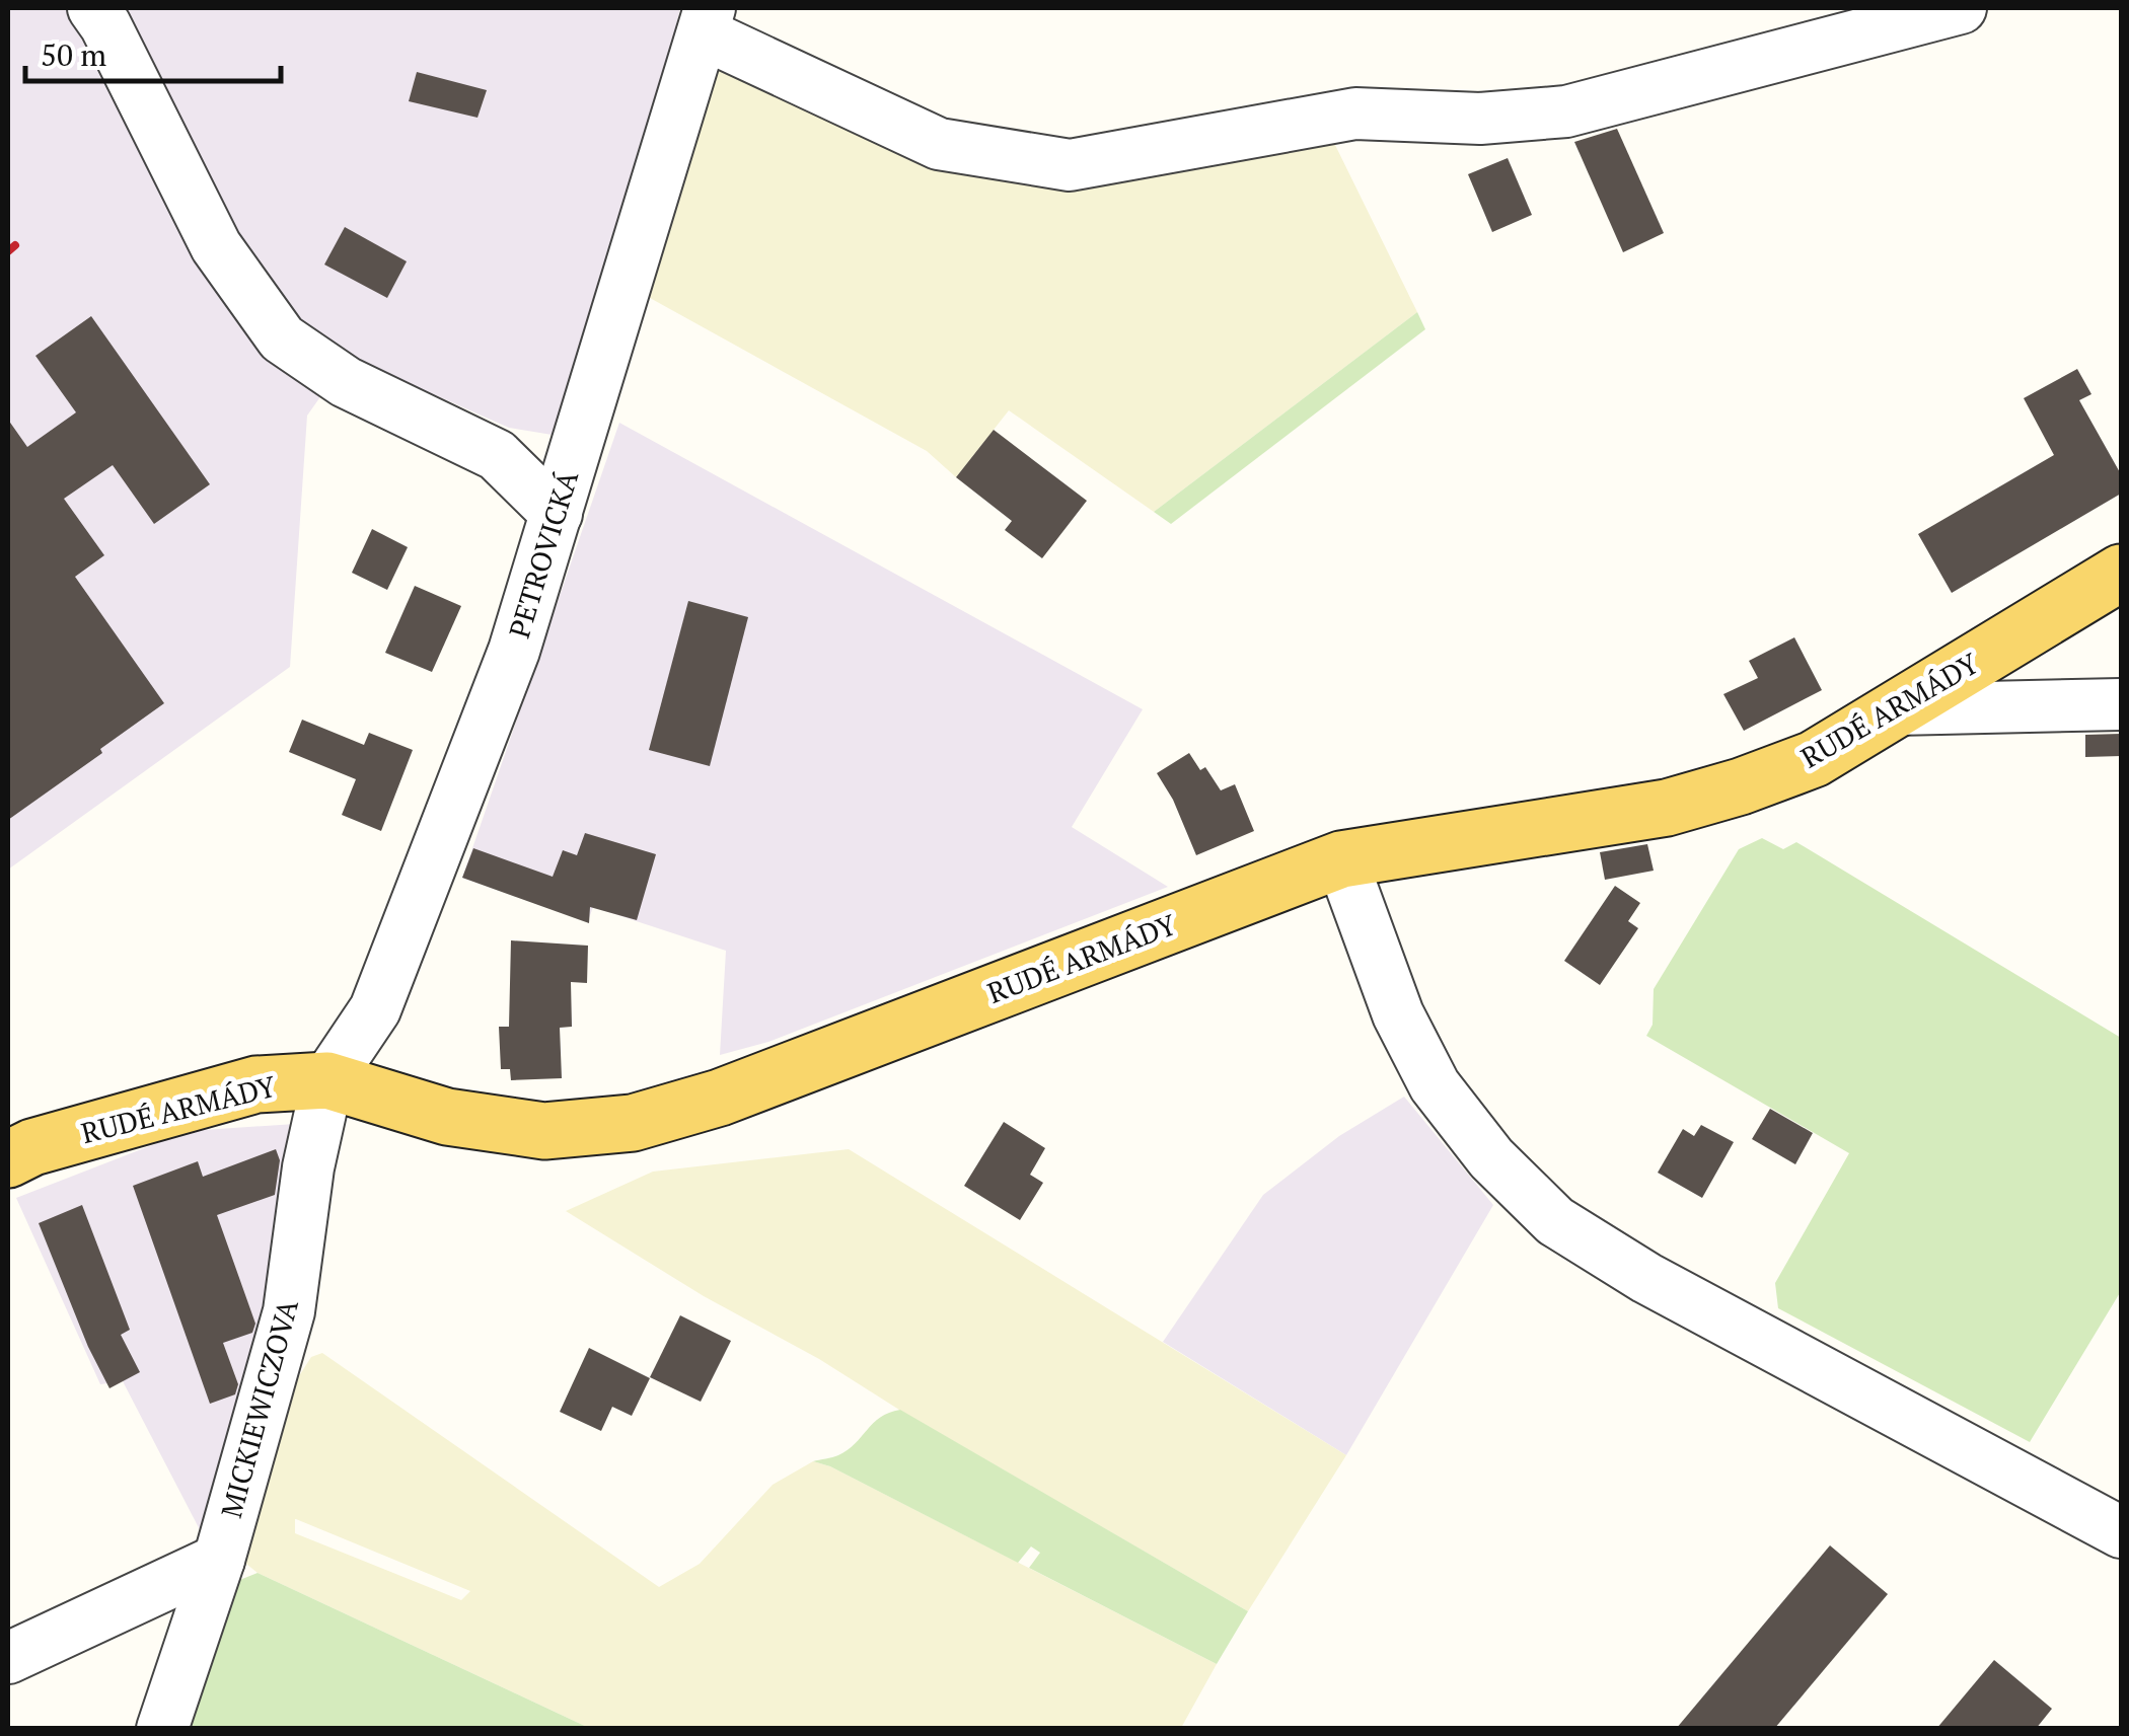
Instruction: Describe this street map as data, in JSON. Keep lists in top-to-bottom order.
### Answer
{
  "streets": {
    "main road": ["RUDÉ ARMÁDY"],
    "street": ["PETROVICKÁ", "MICKIEWICZOVA"]
  },
  "crossings": [
    ["PETROVICKÁ", "RUDÉ ARMÁDY"],
    ["PETROVICKÁ", "MICKIEWICZOVA"],
    ["RUDÉ ARMÁDY", "MICKIEWICZOVA"]
  ],
  "scale_bar": "50 m"
}
